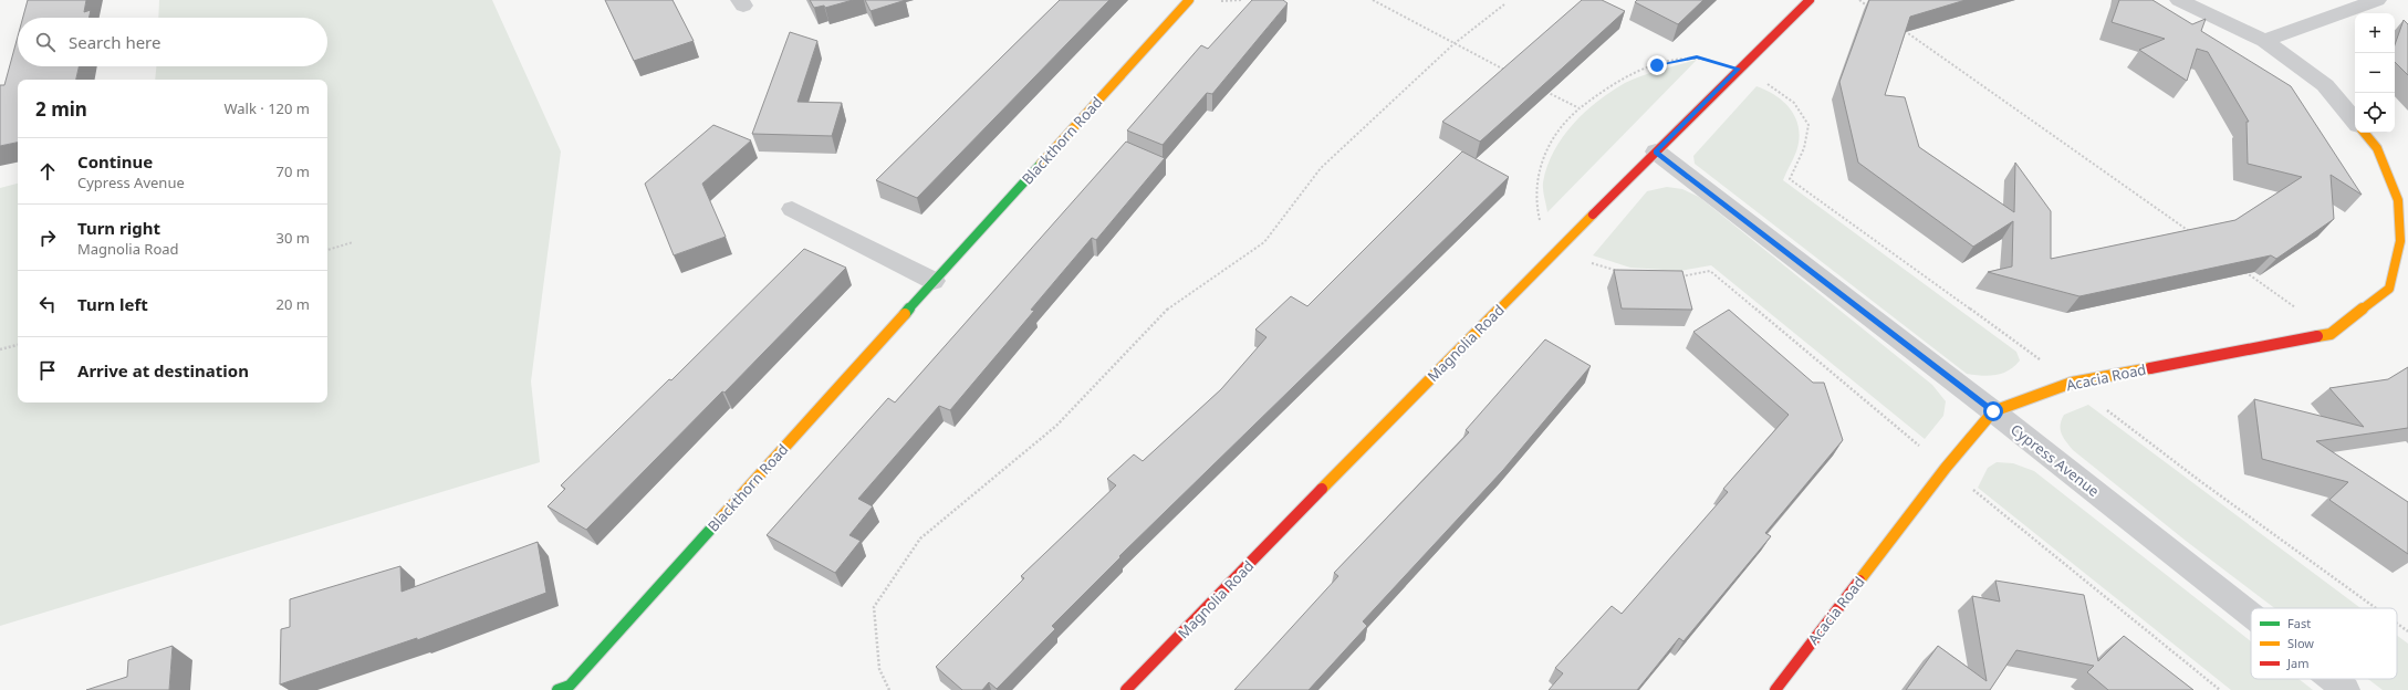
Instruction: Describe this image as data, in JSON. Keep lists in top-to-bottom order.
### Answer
{
  "streets": {
    "street": [
      "Blackthorn Road",
      "Magnolia Road",
      "Acacia Road",
      "Cypress Avenue"
    ]
  },
  "crossings": [
    ["Magnolia Road", "Cypress Avenue"],
    ["Acacia Road", "Cypress Avenue"]
  ],
  "legend": ["Fast", "Slow", "Jam"],
  "page": {
    "map_buttons": ["+", "−"],
    "search": "Search here",
    "heading": ["2 min", "Walk · 120 m"],
    "list": [
      ["Continue", "Cypress Avenue", "70 m"],
      ["Turn right", "Magnolia Road", "30 m"],
      ["Turn left", "20 m"],
      "Arrive at destination"
    ]
  }
}
